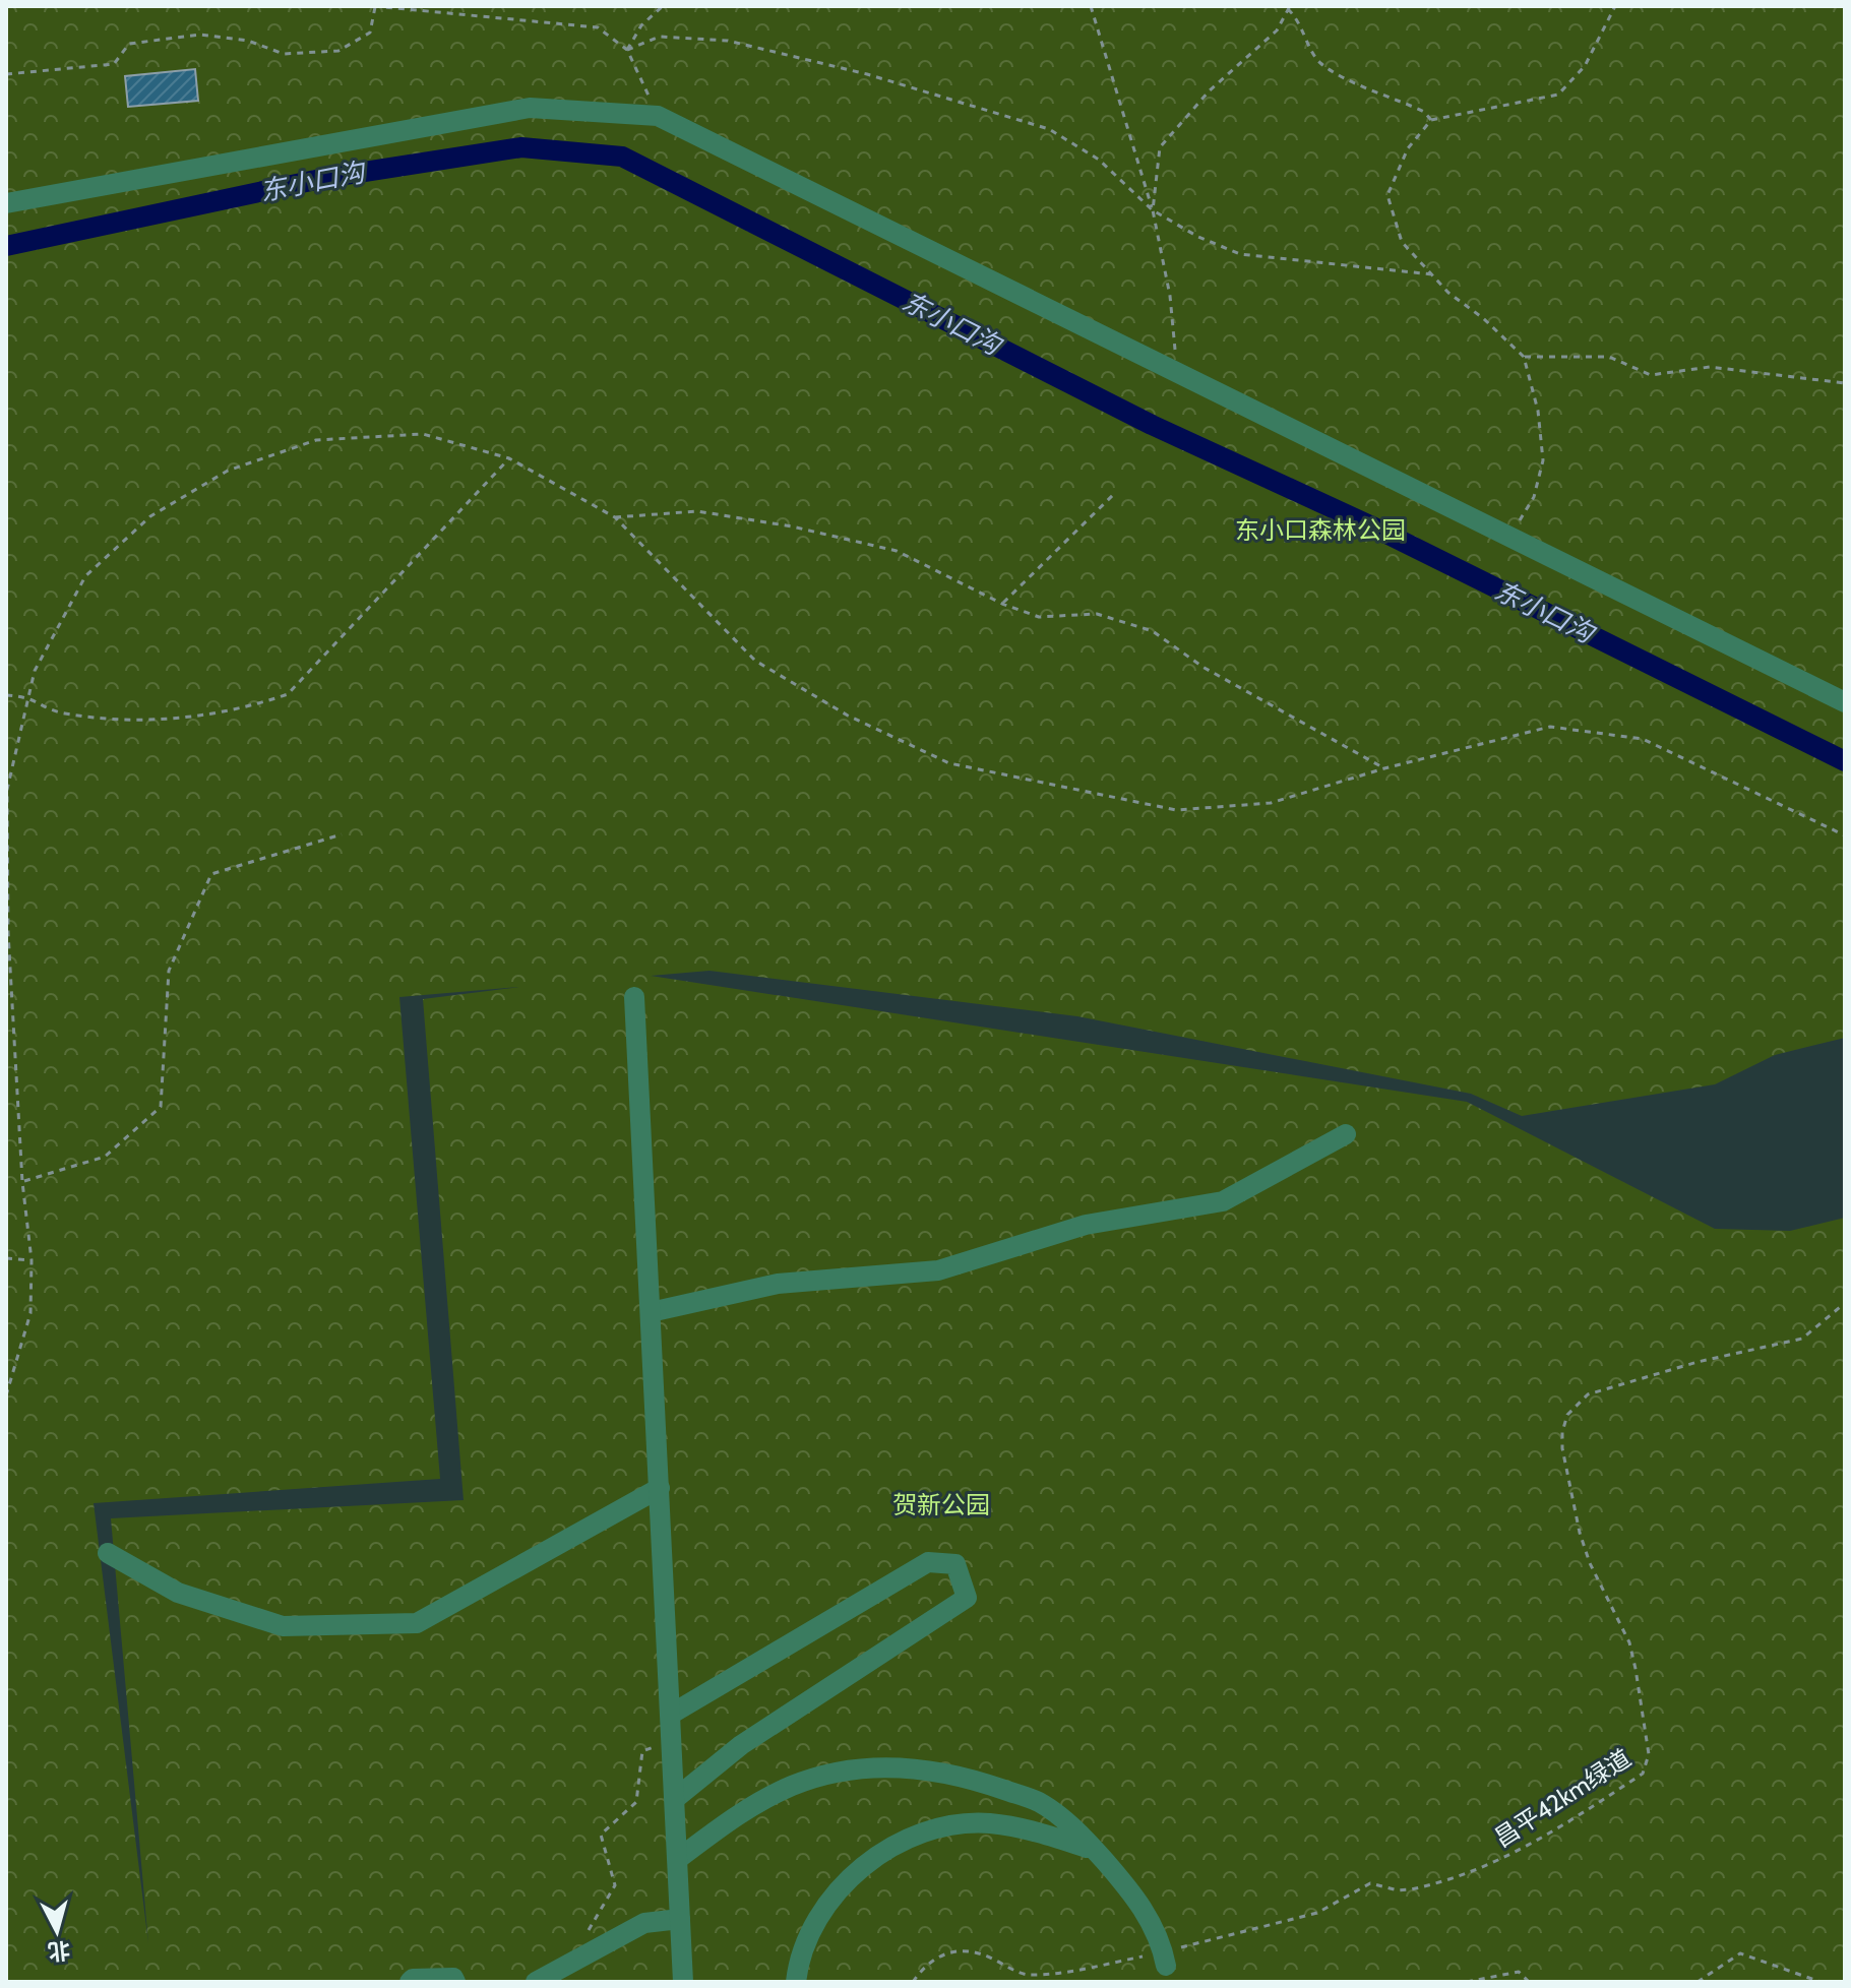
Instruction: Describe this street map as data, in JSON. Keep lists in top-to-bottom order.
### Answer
{
  "streets": {
    "path": ["昌平42km绿道"]
  },
  "water": ["东小口沟"],
  "parks": ["东小口森林公园", "贺新公园"],
  "north": "bottom"
}
